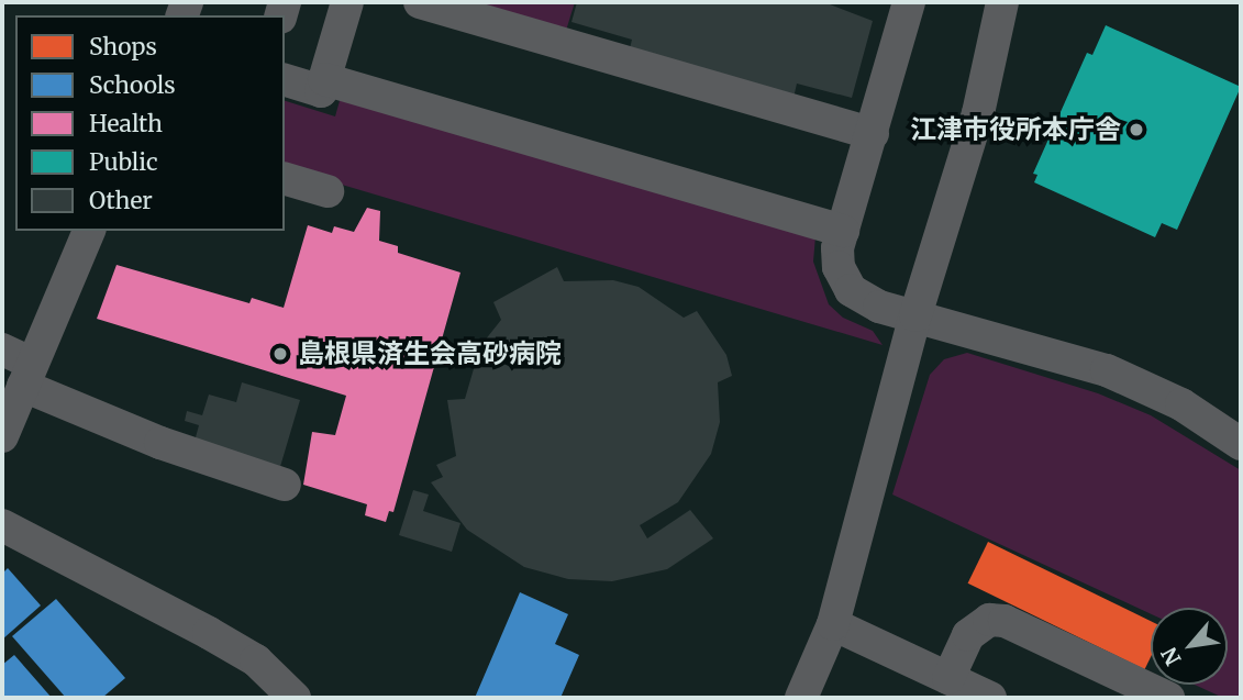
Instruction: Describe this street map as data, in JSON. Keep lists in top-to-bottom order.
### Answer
{
  "places": ["江津市役所本庁舎", "島根県済生会高砂病院"],
  "legend": [
    "Shops",
    "Schools",
    "Health",
    "Public",
    "Other"
  ],
  "north": "bottom left"
}
